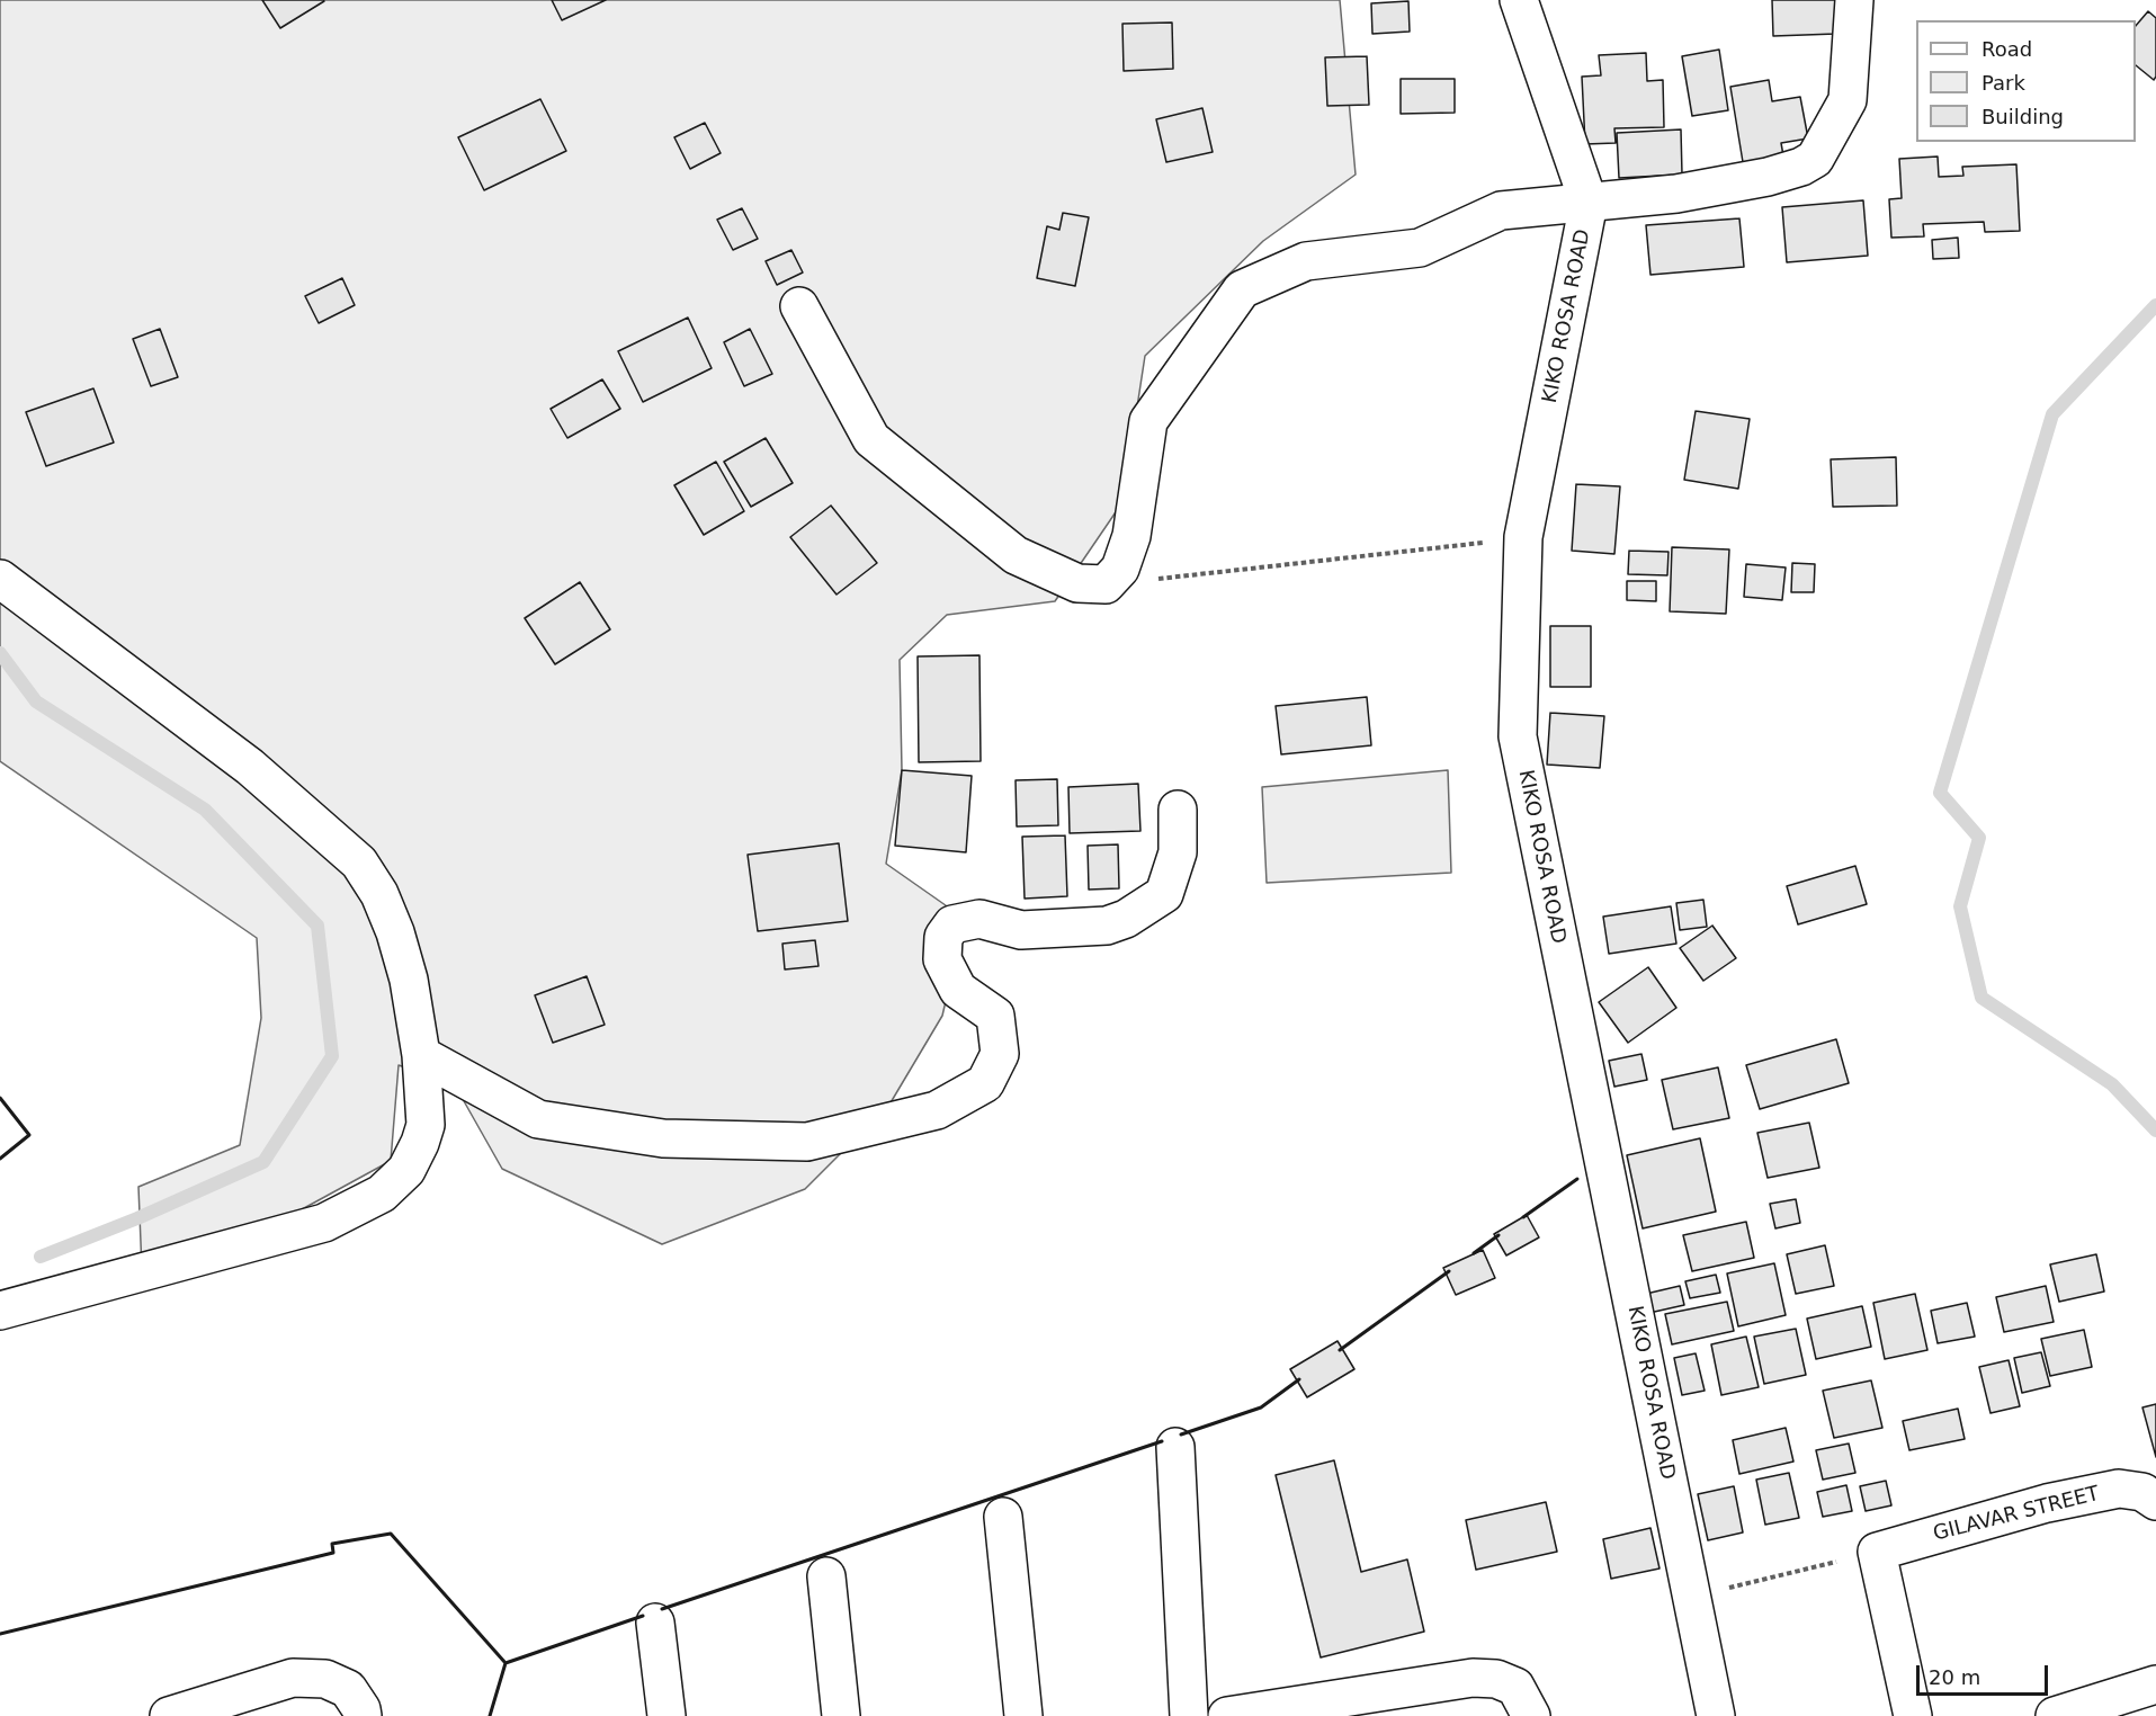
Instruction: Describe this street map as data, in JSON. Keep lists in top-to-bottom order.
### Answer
{
  "streets": {
    "street": ["KIKO ROSA ROAD", "GILAVAR STREET"]
  },
  "legend": ["Road", "Park", "Building"],
  "scale_bar": "20 m"
}
